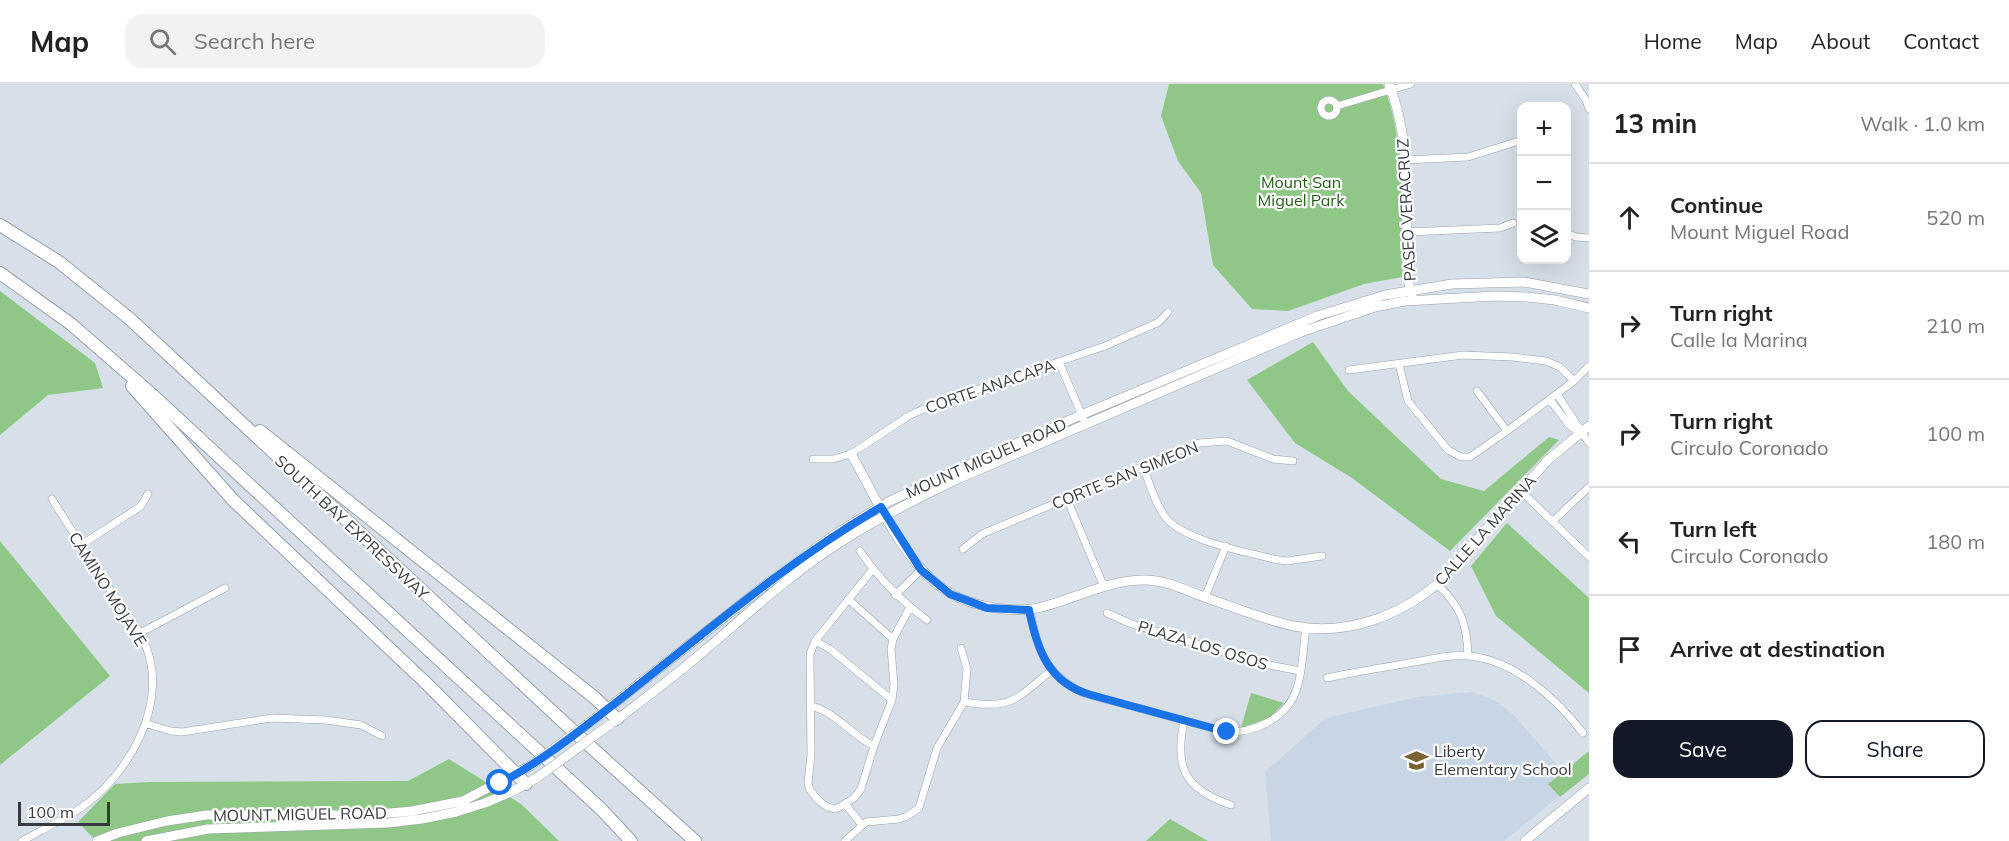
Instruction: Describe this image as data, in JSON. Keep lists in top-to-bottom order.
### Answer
{
  "streets": {
    "highway": ["SOUTH BAY EXPRESSWAY"],
    "street": [
      "PASEO VERACRUZ",
      "CORTE ANACAPA",
      "MOUNT MIGUEL ROAD",
      "CORTE SAN SIMEON",
      "CALLE LA MARINA",
      "CAMINO MOJAVE",
      "PLAZA LOS OSOS"
    ]
  },
  "crossings": [
    ["PASEO VERACRUZ", "MOUNT MIGUEL ROAD"],
    ["CORTE ANACAPA", "CALLE LA MARINA"],
    ["MOUNT MIGUEL ROAD", "CALLE LA MARINA"]
  ],
  "parks": ["Mount San Miguel Park"],
  "places": {
    "school or university": ["Liberty Elementary School"]
  },
  "scale_bar": "100 m",
  "page": {
    "header": "Map",
    "search": "Search here",
    "nav": [
      "Home",
      "Map",
      "About",
      "Contact"
    ],
    "heading": ["13 min", "Walk · 1.0 km"],
    "map_buttons": ["+", "−"],
    "list": [
      ["Continue", "Mount Miguel Road", "520 m"],
      ["Turn right", "Calle la Marina", "210 m"],
      ["Turn right", "Circulo Coronado", "100 m"],
      ["Turn left", "Circulo Coronado", "180 m"],
      "Arrive at destination"
    ],
    "buttons": ["Save", "Share"],
    "scale": "100 m"
  }
}
